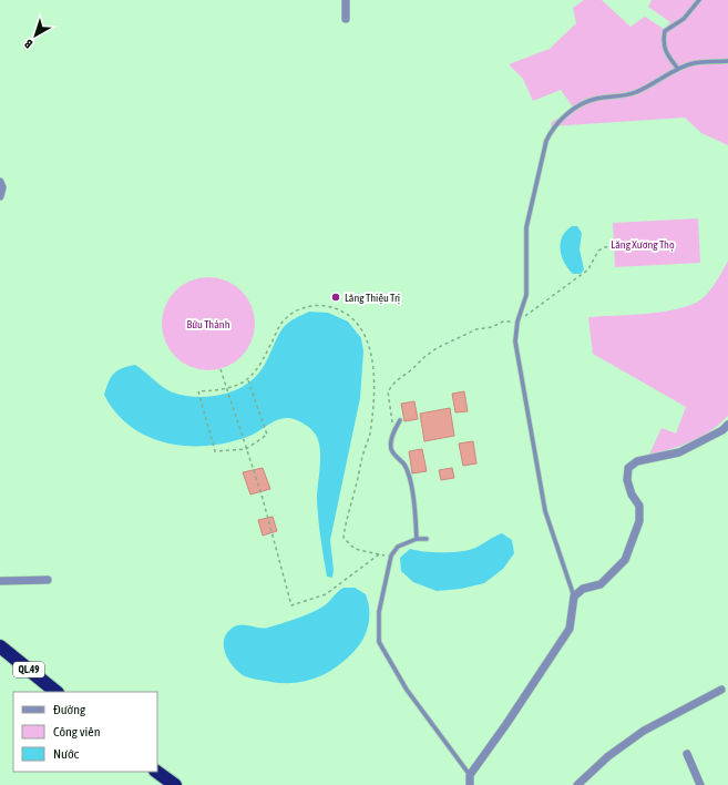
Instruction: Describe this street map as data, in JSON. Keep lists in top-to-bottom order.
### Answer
{
  "streets": {
    "highway": ["QL.49"]
  },
  "parks": ["Lăng Xương Thọ", "Bửu Thành"],
  "places": ["Lăng Thiệu Trị"],
  "legend": ["Đường", "Công viên", "Nước"],
  "north": "bottom left"
}
